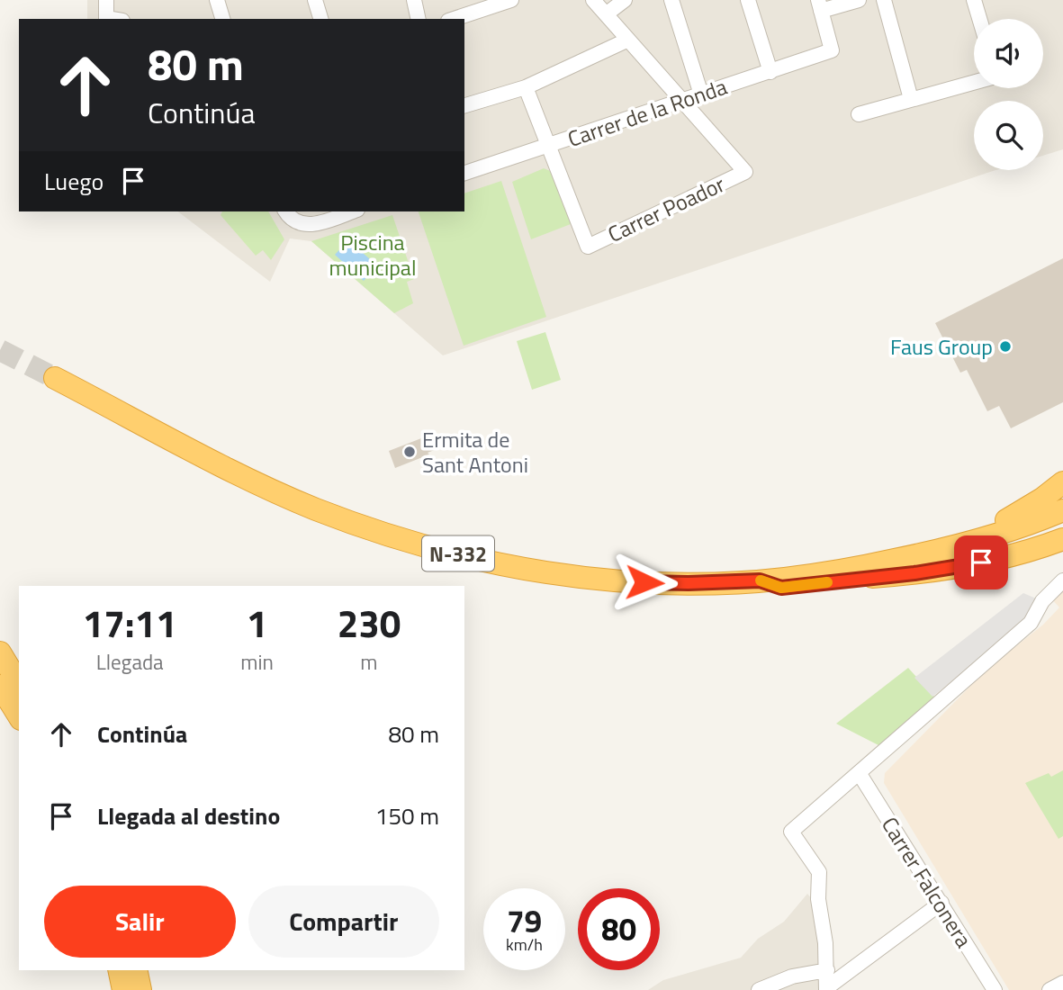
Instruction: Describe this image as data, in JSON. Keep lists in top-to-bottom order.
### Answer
{
  "streets": {
    "highway": ["N-332"],
    "street": ["Carrer de la Ronda", "Carrer Poador", "Carrer Falconera"]
  },
  "crossings": [
    ["Carrer de la Ronda", "Carrer Poador"]
  ],
  "parks": ["Piscina municipal"],
  "places": ["Faus Group", "Ermita de Sant Antoni"],
  "page": {
    "turn": ["80 m", "Continúa"],
    "then": "Luego",
    "eta": [
      "17:11",
      "Llegada",
      "1",
      "min",
      "230",
      "m"
    ],
    "list": [
      {
        "name": "Continúa",
        "value": "80 m"
      },
      {
        "name": "Llegada al destino",
        "value": "150 m"
      }
    ],
    "buttons": ["Salir", "Compartir"],
    "speed": "79 km/h",
    "limit": "80"
  }
}
